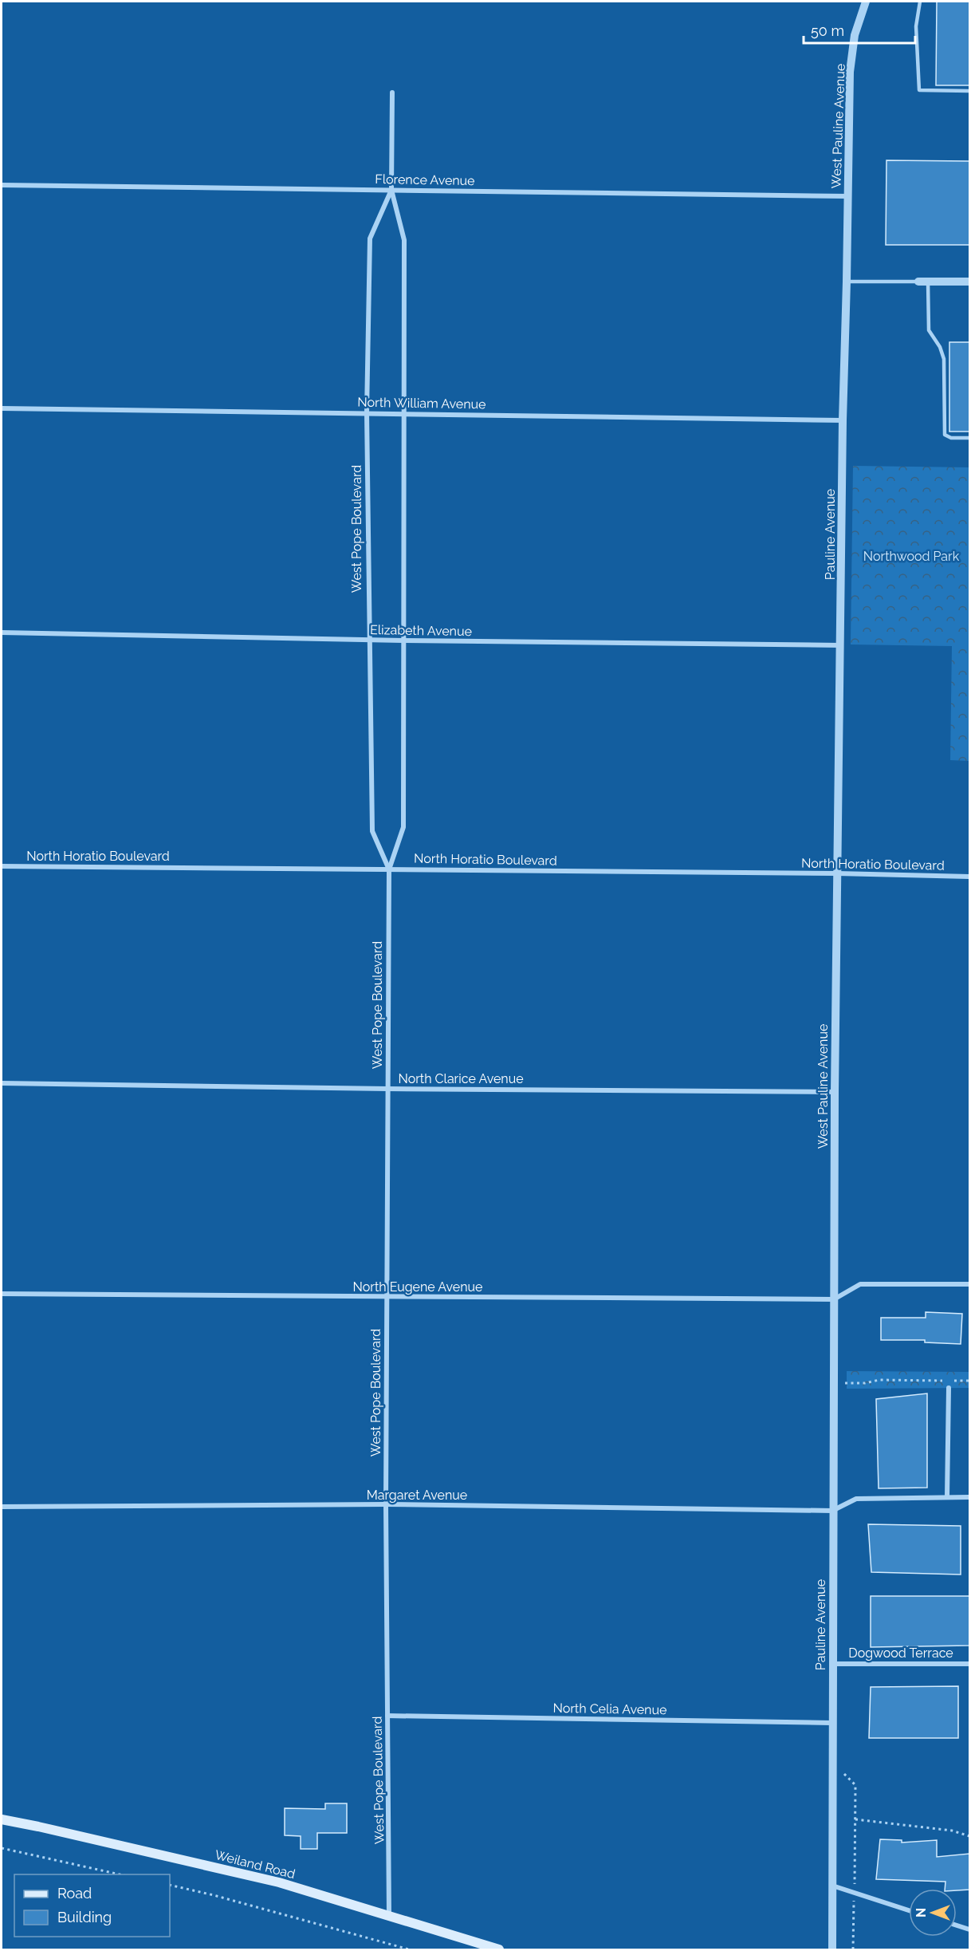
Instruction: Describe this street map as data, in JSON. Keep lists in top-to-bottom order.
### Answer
{
  "streets": {
    "main road": ["Weiland Road"],
    "street": [
      "West Pauline Avenue",
      "Florence Avenue",
      "North William Avenue",
      "West Pope Boulevard",
      "Pauline Avenue",
      "Elizabeth Avenue",
      "North Horatio Boulevard",
      "North Clarice Avenue",
      "North Eugene Avenue",
      "Margaret Avenue",
      "Dogwood Terrace",
      "North Celia Avenue"
    ]
  },
  "crossings": [
    ["West Pauline Avenue", "Florence Avenue"],
    ["West Pauline Avenue", "Pauline Avenue"],
    ["West Pauline Avenue", "North Horatio Boulevard"],
    ["West Pauline Avenue", "North Clarice Avenue"],
    ["West Pauline Avenue", "North Eugene Avenue"],
    ["Florence Avenue", "West Pope Boulevard"],
    ["Florence Avenue", "Pauline Avenue"],
    ["North William Avenue", "West Pope Boulevard"],
    ["North William Avenue", "Pauline Avenue"],
    ["West Pope Boulevard", "Elizabeth Avenue"],
    ["West Pope Boulevard", "North Horatio Boulevard"],
    ["West Pope Boulevard", "North Clarice Avenue"],
    ["West Pope Boulevard", "North Eugene Avenue"],
    ["West Pope Boulevard", "Margaret Avenue"],
    ["West Pope Boulevard", "North Celia Avenue"],
    ["West Pope Boulevard", "Weiland Road"],
    ["Pauline Avenue", "Elizabeth Avenue"],
    ["Pauline Avenue", "North Horatio Boulevard"],
    ["Pauline Avenue", "North Eugene Avenue"],
    ["Pauline Avenue", "Margaret Avenue"],
    ["Pauline Avenue", "Dogwood Terrace"],
    ["Pauline Avenue", "North Celia Avenue"]
  ],
  "parks": ["Northwood Park"],
  "legend": ["Road", "Building"],
  "scale_bar": "50 m",
  "north": "left"
}
